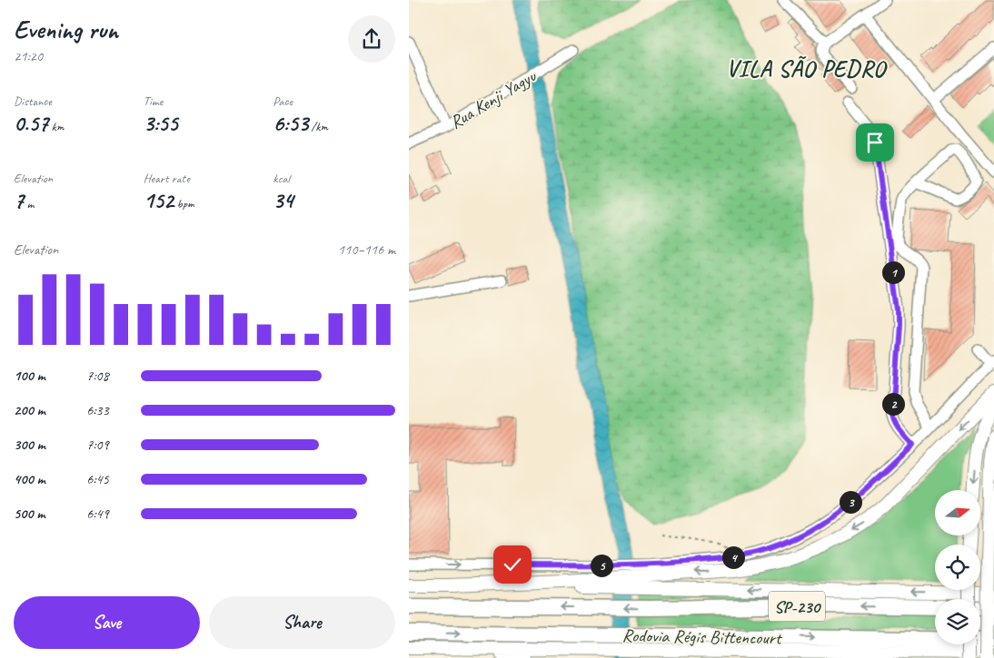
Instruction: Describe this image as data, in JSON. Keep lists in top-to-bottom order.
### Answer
{
  "streets": {
    "highway": ["SP-230", "Rodovia Régis Bittencourt"],
    "street": ["Rua Kenji Yagyu"]
  },
  "districts": ["VILA SÃO PEDRO"],
  "north": "right",
  "page": {
    "heading": ["Evening run", "21:20"],
    "stats": [
      ["Distance", "0.57 km"],
      ["Time", "3:55"],
      ["Pace", "6:53 /km"],
      ["Elevation", "7 m"],
      ["Heart rate", "152 bpm"],
      ["kcal", "34"]
    ],
    "chart": ["Elevation", "110–116 m"],
    "pins": [
      "1",
      "2",
      "3",
      "4",
      "5"
    ],
    "list": [
      {
        "name": "100 m",
        "note": "7:08"
      },
      {
        "name": "200 m",
        "note": "6:33"
      },
      {
        "name": "300 m",
        "note": "7:09"
      },
      {
        "name": "400 m",
        "note": "6:45"
      },
      {
        "name": "500 m",
        "note": "6:49"
      }
    ],
    "buttons": ["Save", "Share"]
  }
}
